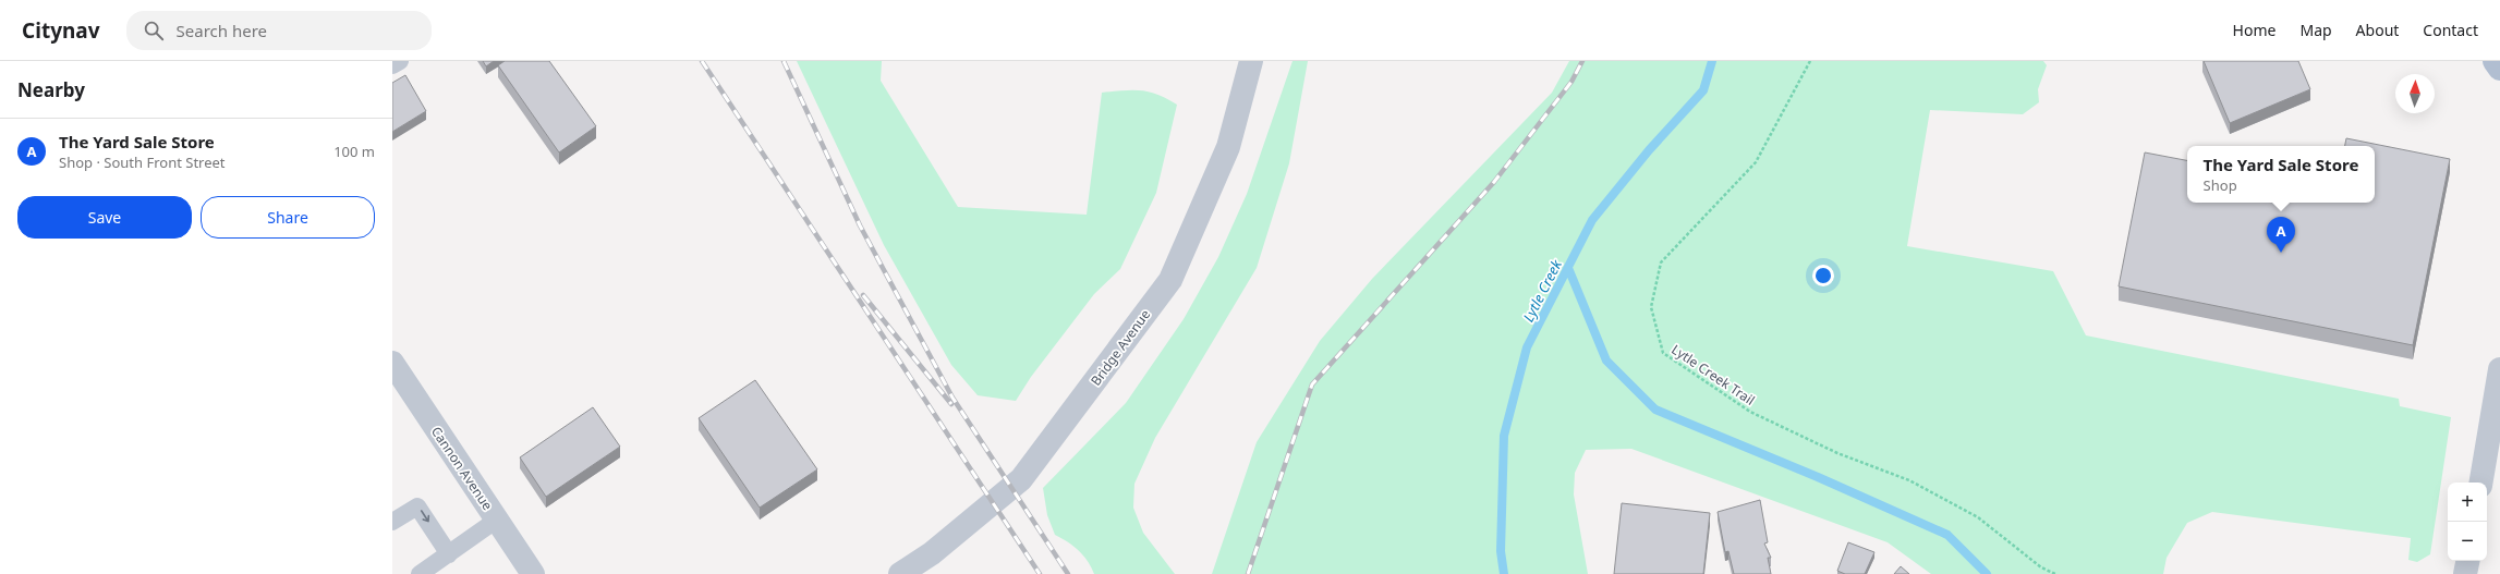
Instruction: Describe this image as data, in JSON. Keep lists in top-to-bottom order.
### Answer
{
  "streets": {
    "street": ["Bridge Avenue", "Cannon Avenue"],
    "path": ["Lytle Creek Trail"]
  },
  "water": ["Lytle Creek"],
  "north": "top",
  "page": {
    "header": "Citynav",
    "search": "Search here",
    "nav": [
      "Home",
      "Map",
      "About",
      "Contact"
    ],
    "heading": "Nearby",
    "list": [
      {
        "mark": "A",
        "name": "The Yard Sale Store",
        "note": "Shop · South Front Street",
        "value": "100 m"
      }
    ],
    "popup": ["The Yard Sale Store", "Shop"],
    "buttons": ["Save", "Share"],
    "pins": "A",
    "map_buttons": ["+", "−"]
  }
}
